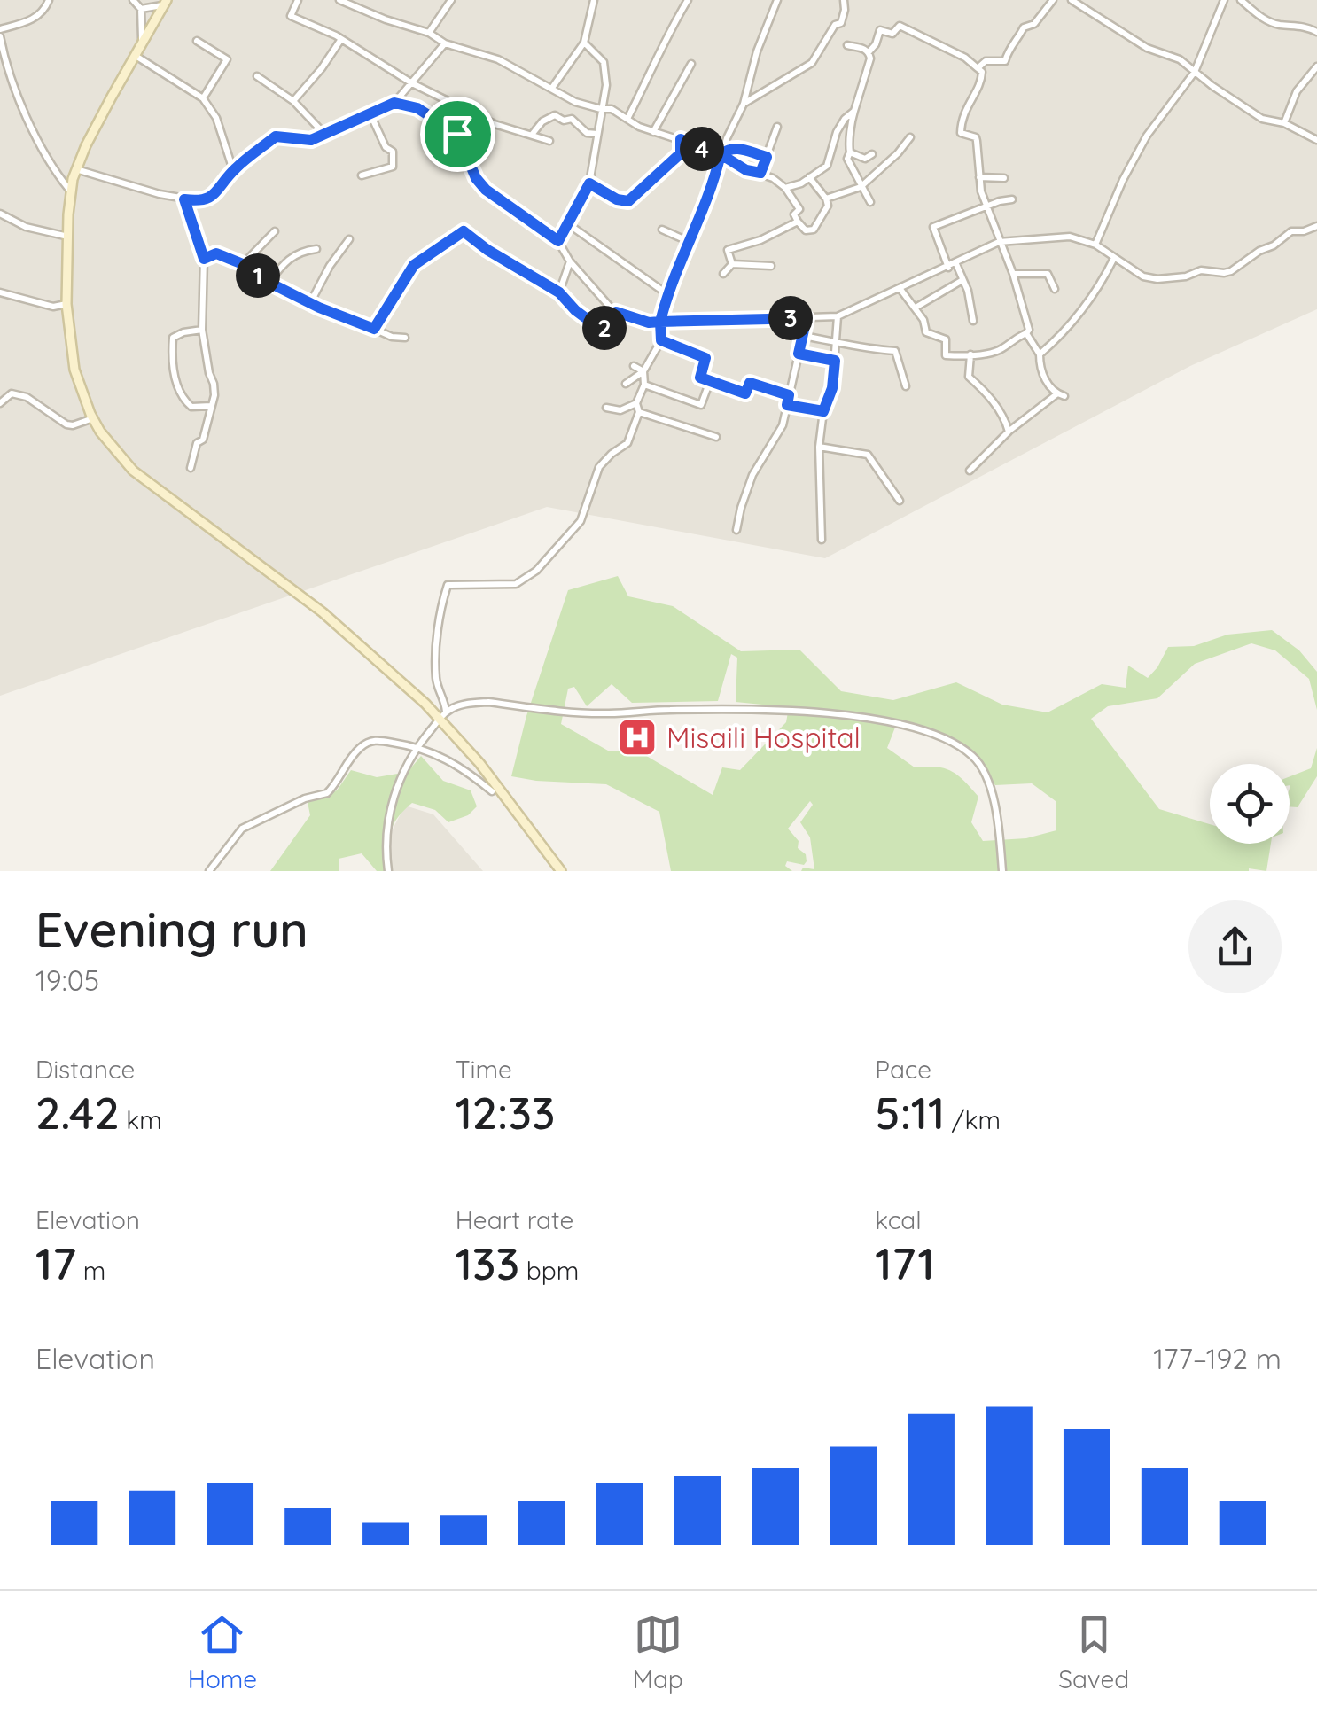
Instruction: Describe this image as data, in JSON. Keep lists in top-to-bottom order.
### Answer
{
  "places": {
    "hospital": ["Misaili Hospital"]
  },
  "page": {
    "pins": [
      "4",
      "1",
      "3",
      "2"
    ],
    "heading": ["Evening run", "19:05"],
    "stats": [
      ["Distance", "2.42 km"],
      ["Time", "12:33"],
      ["Pace", "5:11 /km"],
      ["Elevation", "17 m"],
      ["Heart rate", "133 bpm"],
      ["kcal", "171"]
    ],
    "chart": ["Elevation", "177–192 m"],
    "tabs": ["Home", "Map", "Saved"]
  }
}
